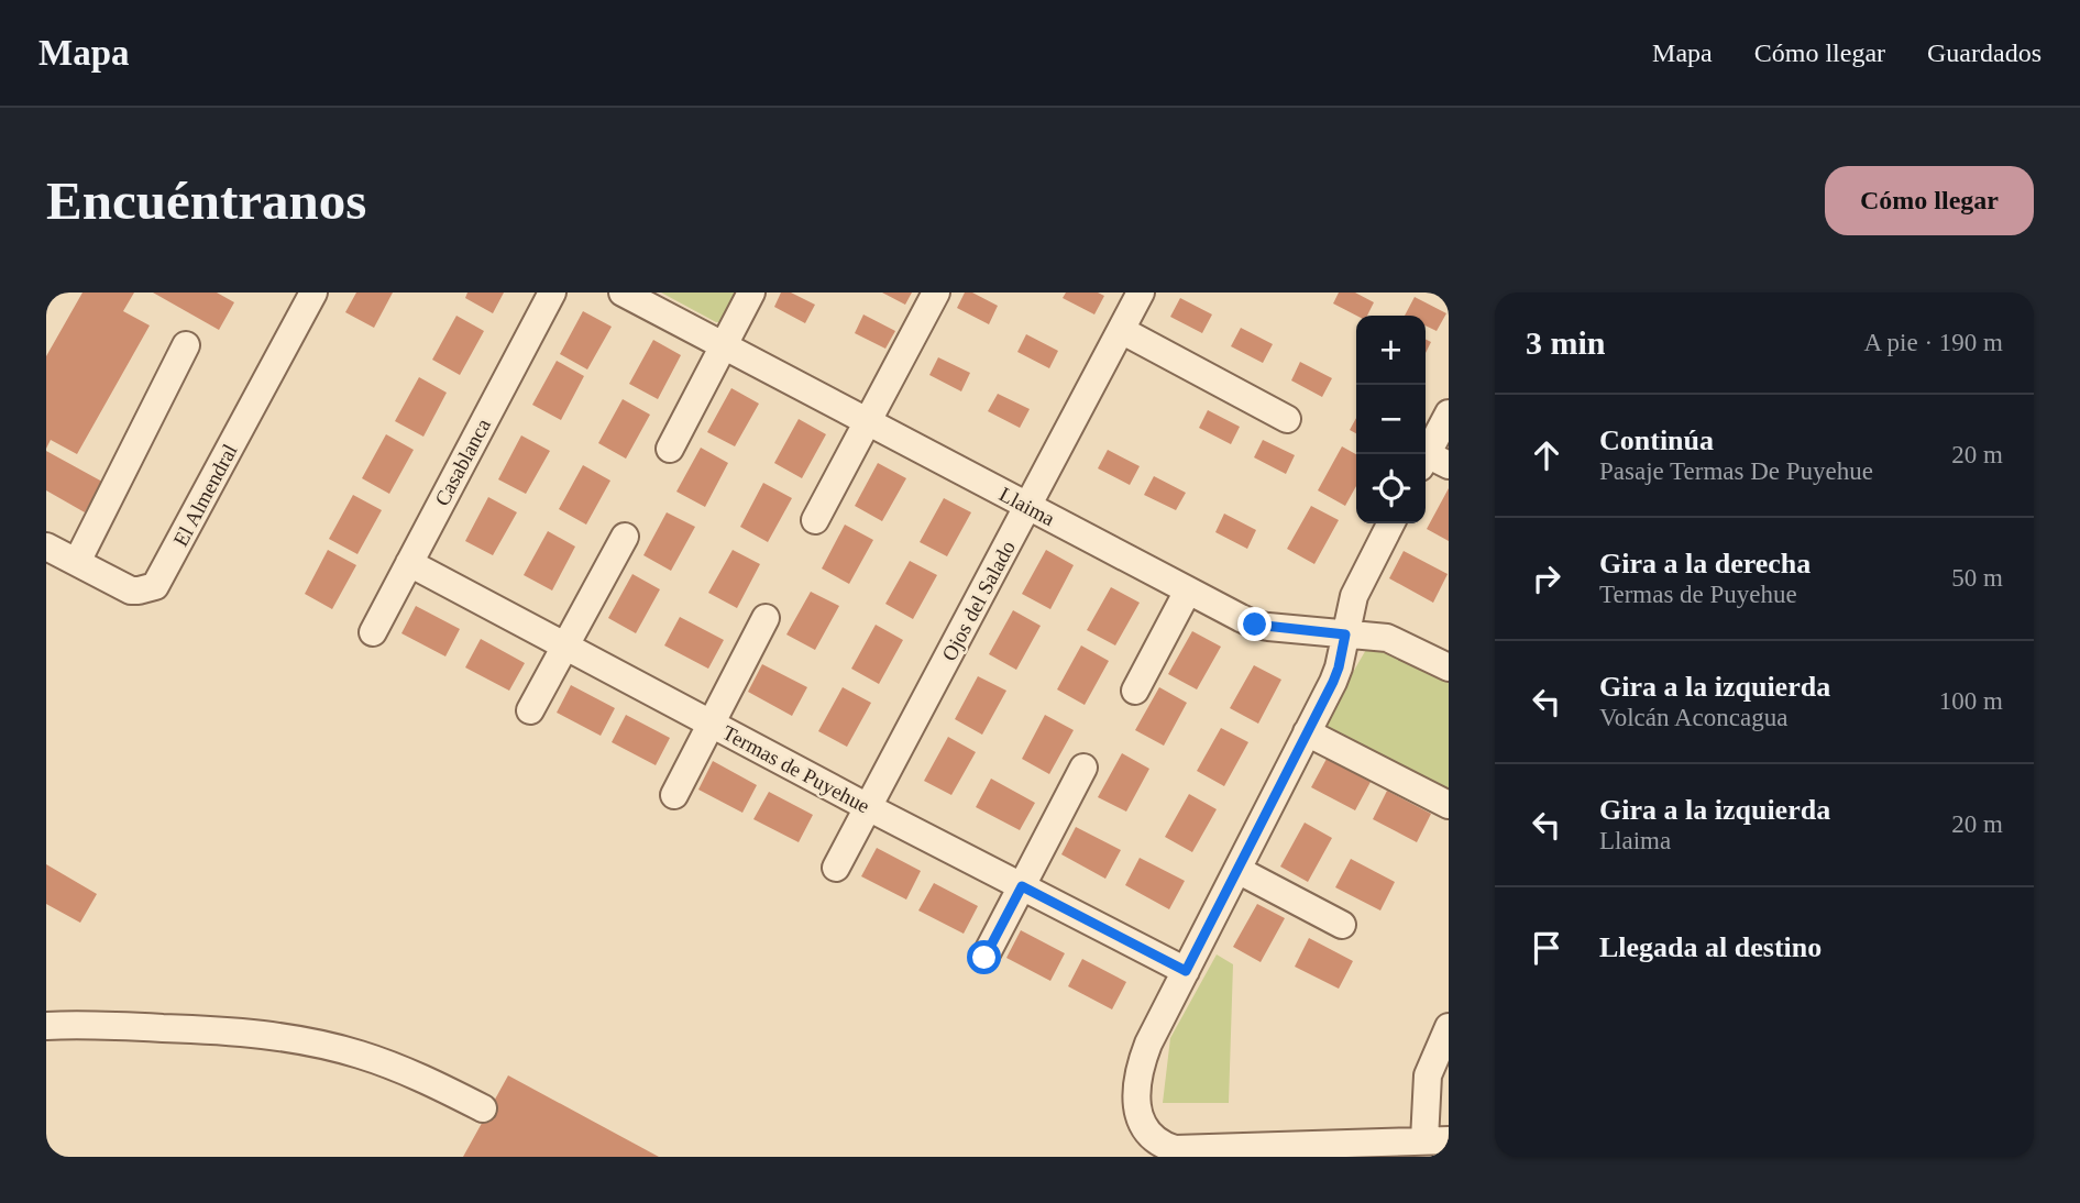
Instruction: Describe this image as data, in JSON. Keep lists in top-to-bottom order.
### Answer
{
  "streets": {
    "street": [
      "Casablanca",
      "El Almendral",
      "Llaima",
      "Ojos del Salado",
      "Termas de Puyehue"
    ]
  },
  "crossings": [
    ["Casablanca", "Termas de Puyehue"],
    ["Llaima", "Ojos del Salado"],
    ["Ojos del Salado", "Termas de Puyehue"]
  ],
  "page": {
    "header": "Mapa",
    "nav": ["Mapa", "Cómo llegar", "Guardados"],
    "buttons": "Cómo llegar",
    "title": "Encuéntranos",
    "heading": ["3 min", "A pie · 190 m"],
    "map_buttons": ["+", "−"],
    "list": [
      ["Continúa", "Pasaje Termas De Puyehue", "20 m"],
      ["Gira a la derecha", "Termas de Puyehue", "50 m"],
      ["Gira a la izquierda", "Volcán Aconcagua", "100 m"],
      ["Gira a la izquierda", "Llaima", "20 m"],
      "Llegada al destino"
    ]
  }
}
